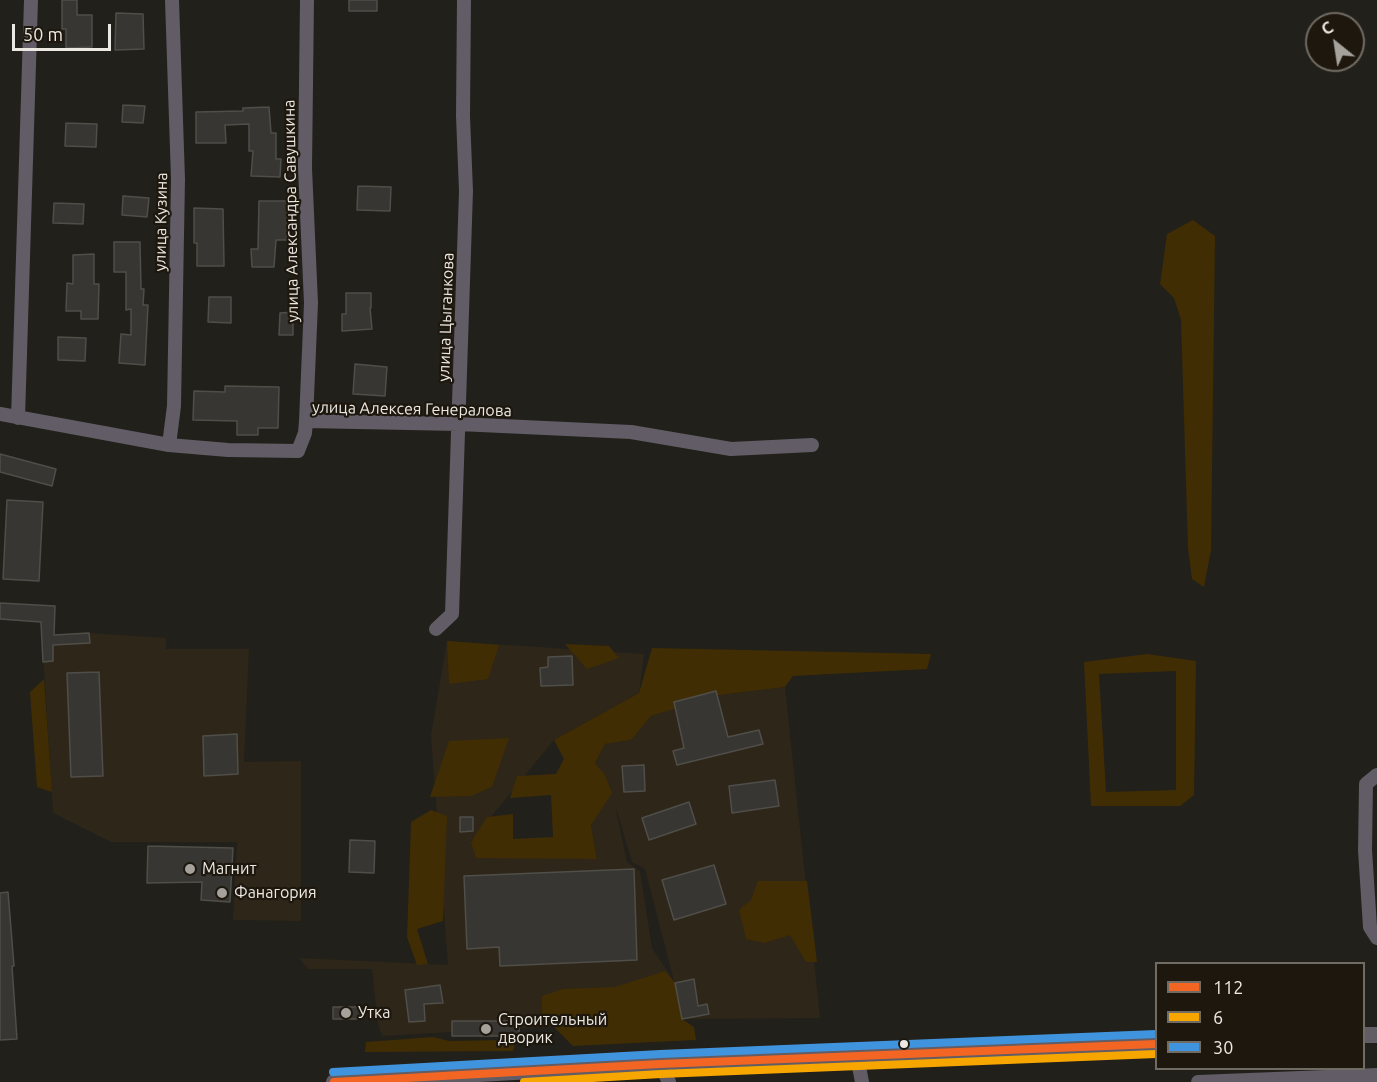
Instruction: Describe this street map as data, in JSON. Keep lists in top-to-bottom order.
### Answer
{
  "streets": {
    "street": [
      "улица Александра Савушкина",
      "улица Кузина",
      "улица Цыганкова",
      "улица Алексея Генералова"
    ]
  },
  "crossings": [
    ["улица Александра Савушкина", "улица Алексея Генералова"],
    ["улица Кузина", "улица Алексея Генералова"],
    ["улица Цыганкова", "улица Алексея Генералова"]
  ],
  "places": [
    "Магнит",
    "Фанагория",
    "Утка",
    "Строительный дворик"
  ],
  "lines": ["transit line 30", "transit line 112", "transit line 6"],
  "legend": ["112", "6", "30"],
  "scale_bar": "50 m",
  "north": "top left"
}
